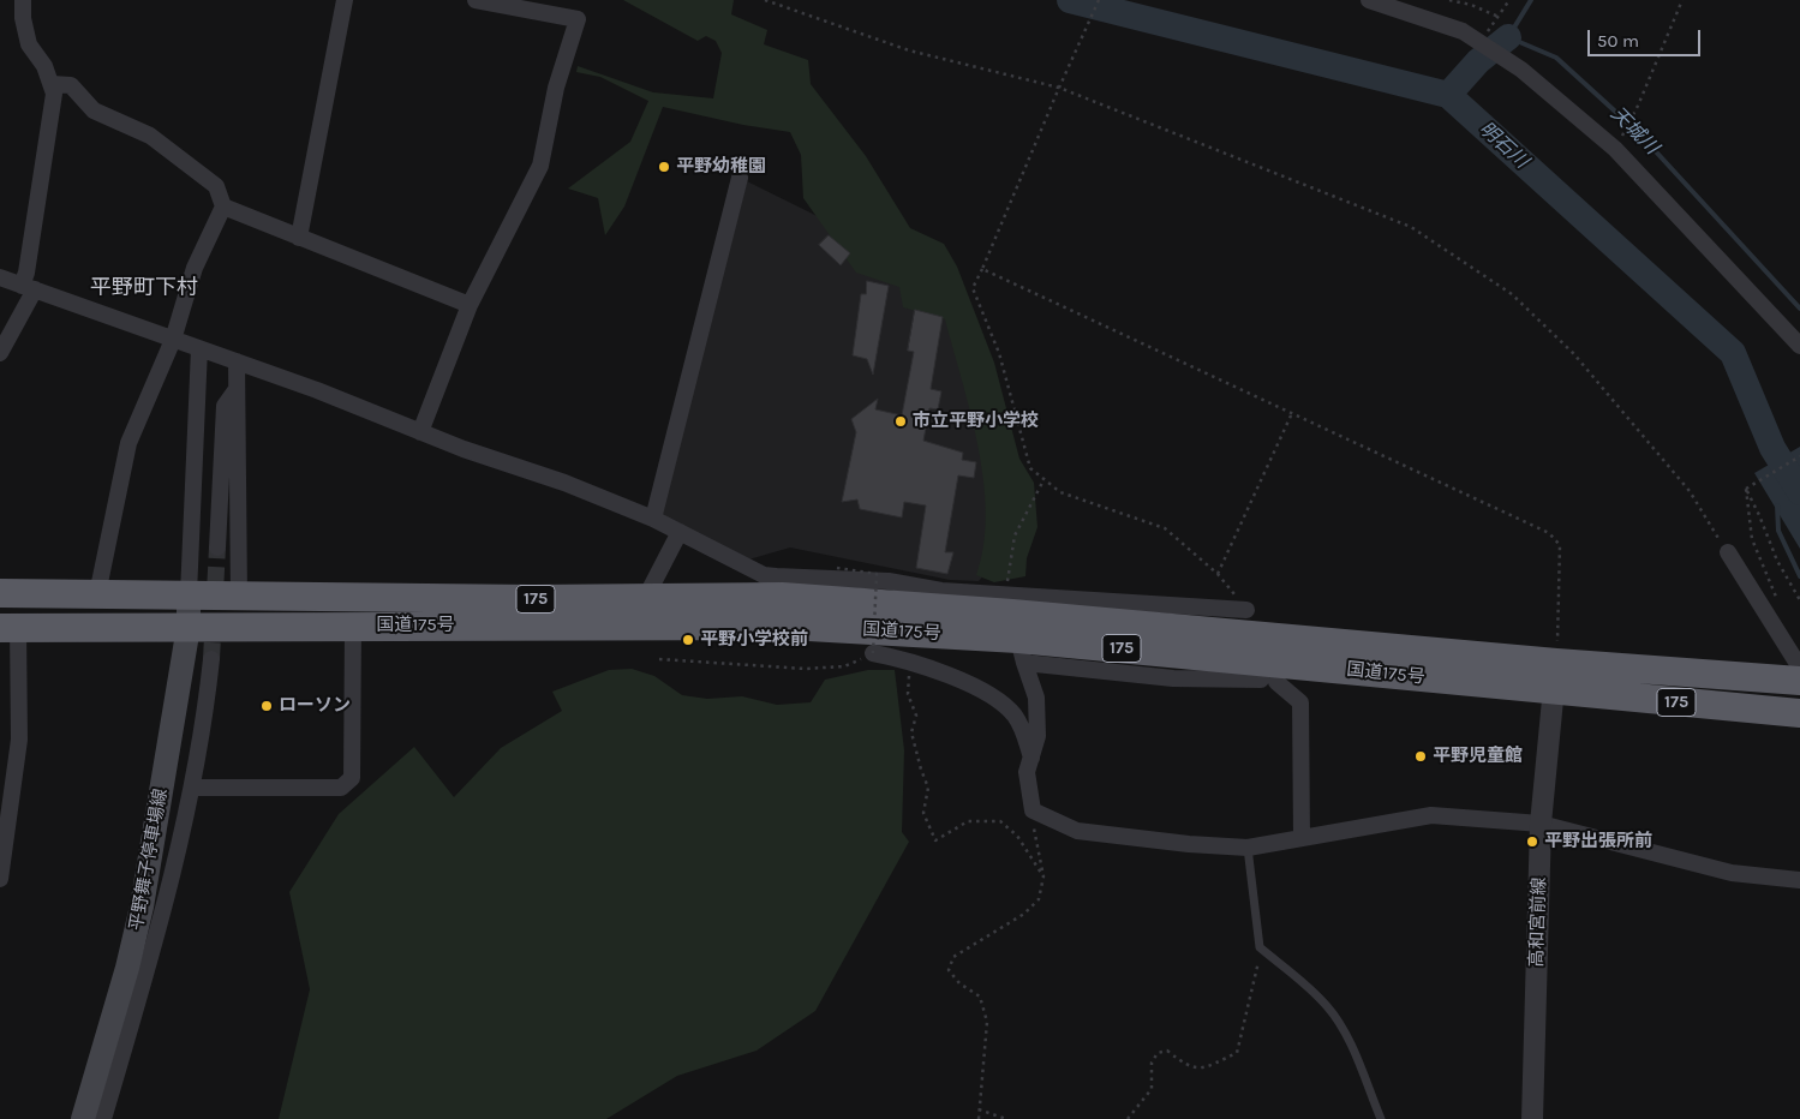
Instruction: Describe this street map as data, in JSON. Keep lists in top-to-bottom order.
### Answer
{
  "streets": {
    "highway": ["175", "国道175号"],
    "main road": ["平野舞子停車場線"],
    "street": ["高和宮前線"]
  },
  "crossings": [
    ["国道175号", "平野舞子停車場線"],
    ["国道175号", "高和宮前線"]
  ],
  "districts": ["平野町下村"],
  "water": ["天城川", "明石川"],
  "places": [
    "平野幼稚園",
    "市立平野小学校",
    "平野小学校前",
    "ローソン",
    "平野児童館",
    "平野出張所前"
  ],
  "scale_bar": "50 m"
}
